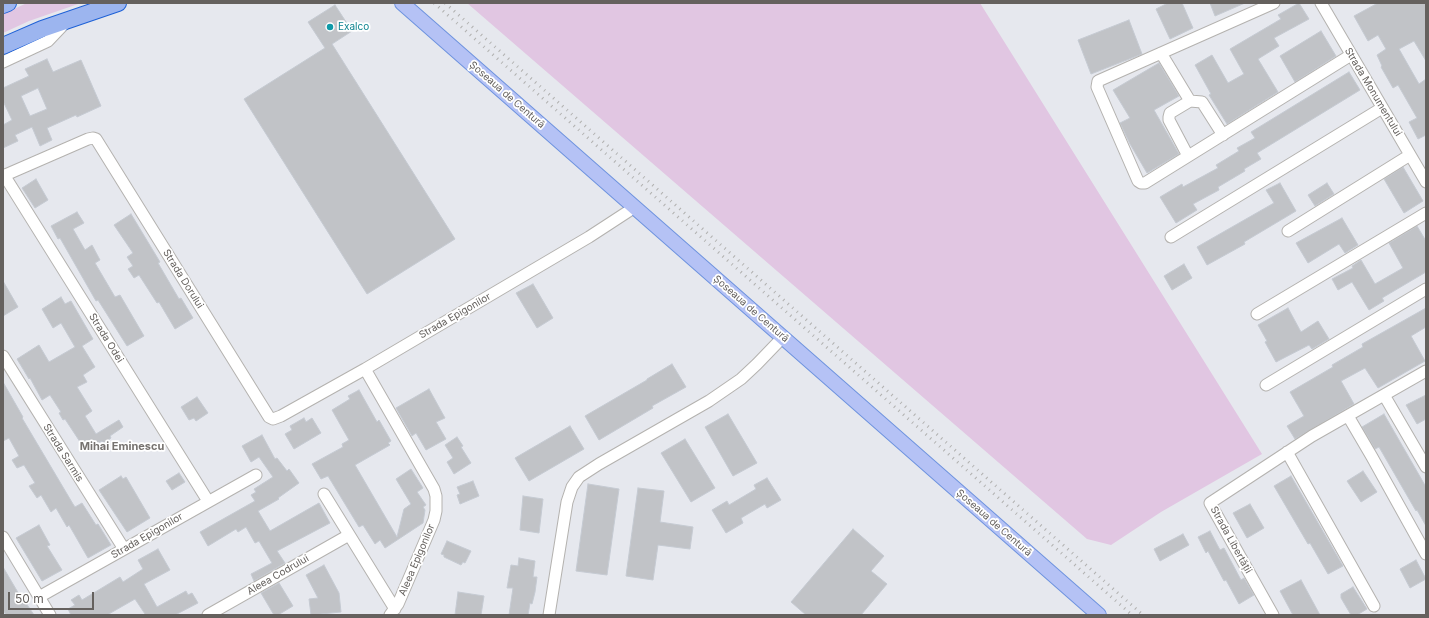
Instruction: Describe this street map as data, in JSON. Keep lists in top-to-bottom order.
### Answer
{
  "streets": {
    "main road": ["Șoseaua de Centură"],
    "street": [
      "Strada Monumentului",
      "Strada Dorului",
      "Strada Epigonilor",
      "Strada Odei",
      "Strada Sarmis",
      "Strada Libertății",
      "Aleea Epigonilor",
      "Aleea Codrului"
    ]
  },
  "crossings": [
    ["Șoseaua de Centură", "Strada Epigonilor"],
    ["Strada Dorului", "Strada Epigonilor"],
    ["Strada Dorului", "Strada Odei"],
    ["Strada Epigonilor", "Strada Odei"],
    ["Strada Epigonilor", "Strada Sarmis"],
    ["Strada Epigonilor", "Aleea Epigonilor"],
    ["Aleea Epigonilor", "Aleea Codrului"]
  ],
  "districts": ["Mihai Eminescu"],
  "places": ["Exalco"],
  "scale_bar": "50 m"
}
